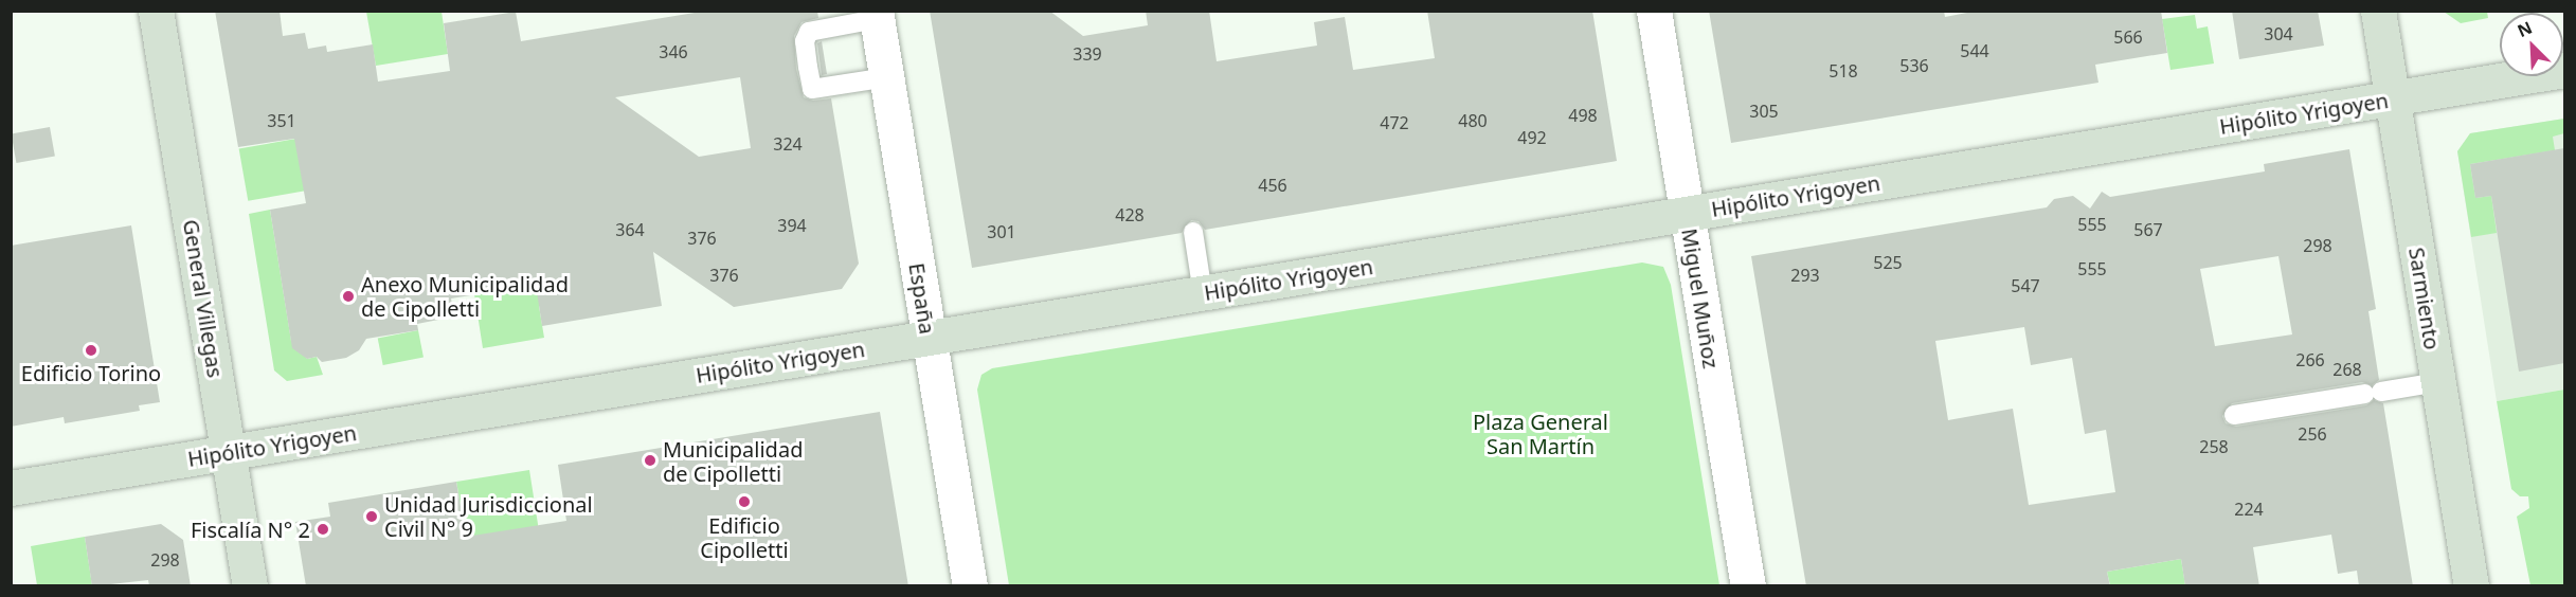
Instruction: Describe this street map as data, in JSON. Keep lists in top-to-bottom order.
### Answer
{
  "streets": {
    "street": [
      "Hipólito Yrigoyen",
      "General Villegas",
      "España",
      "Miguel Muñoz",
      "Sarmiento"
    ]
  },
  "crossings": [
    ["Hipólito Yrigoyen", "General Villegas"],
    ["Hipólito Yrigoyen", "España"],
    ["Hipólito Yrigoyen", "Miguel Muñoz"],
    ["Hipólito Yrigoyen", "Sarmiento"]
  ],
  "parks": ["Plaza General San Martín"],
  "places": [
    "Anexo Municipalidad de Cipolletti",
    "Edificio Torino",
    "Municipalidad de Cipolletti",
    "Edificio Cipolletti",
    "Unidad Jurisdiccional Civil N° 9",
    "Fiscalía N° 2"
  ],
  "house_numbers": [
    "304",
    "566",
    "544",
    "346",
    "339",
    "536",
    "518",
    "305",
    "498",
    "351",
    "480",
    "472",
    "492",
    "324",
    "456",
    "428",
    "555",
    "394",
    "364",
    "567",
    "301",
    "376",
    "298",
    "525",
    "555",
    "376",
    "293",
    "547",
    "266",
    "268",
    "256",
    "258",
    "224",
    "298"
  ],
  "north": "top left"
}
